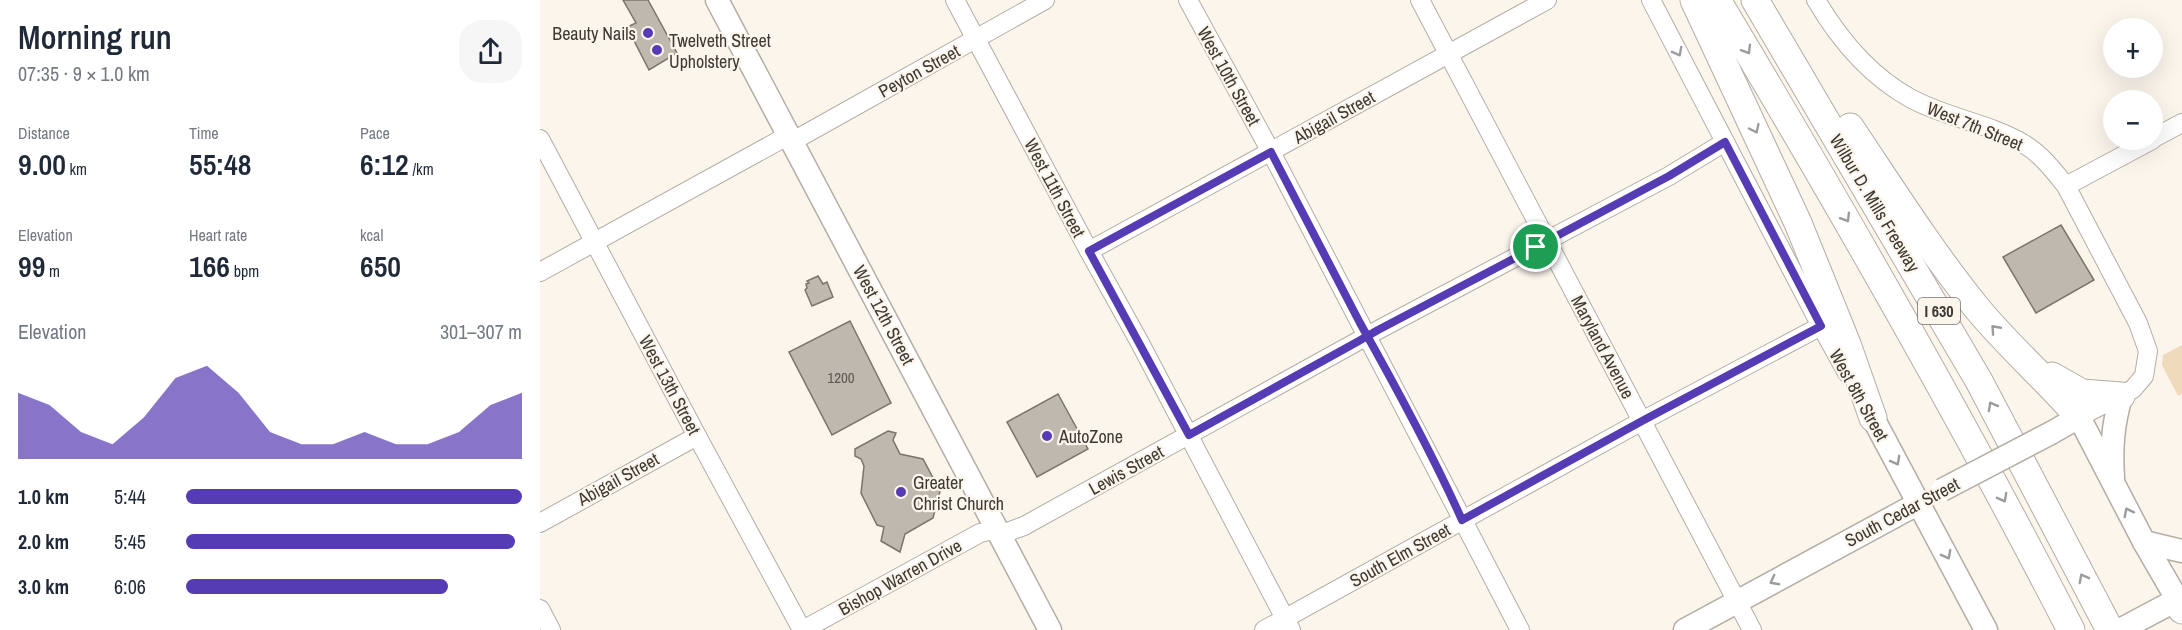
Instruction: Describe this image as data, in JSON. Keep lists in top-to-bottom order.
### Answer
{
  "streets": {
    "highway": ["Wilbur D. Mills Freeway", "I 630"],
    "main road": ["West 12th Street", "West 8th Street", "South Cedar Street"],
    "street": [
      "Peyton Street",
      "West 10th Street",
      "Abigail Street",
      "West 7th Street",
      "West 11th Street",
      "Maryland Avenue",
      "West 13th Street",
      "Lewis Street",
      "South Elm Street",
      "Bishop Warren Drive"
    ]
  },
  "crossings": [
    ["Peyton Street", "West 11th Street"],
    ["Peyton Street", "West 12th Street"],
    ["Peyton Street", "West 13th Street"],
    ["West 10th Street", "Abigail Street"],
    ["West 10th Street", "Lewis Street"],
    ["West 10th Street", "South Elm Street"],
    ["Abigail Street", "West 11th Street"],
    ["Abigail Street", "Maryland Avenue"],
    ["Abigail Street", "West 13th Street"],
    ["West 7th Street", "South Cedar Street"],
    ["West 11th Street", "Lewis Street"],
    ["West 11th Street", "South Elm Street"],
    ["West 12th Street", "Lewis Street"],
    ["West 12th Street", "Bishop Warren Drive"],
    ["Maryland Avenue", "Lewis Street"],
    ["Maryland Avenue", "South Cedar Street"],
    ["Maryland Avenue", "South Elm Street"],
    ["West 13th Street", "Bishop Warren Drive"],
    ["West 8th Street", "Lewis Street"],
    ["West 8th Street", "South Cedar Street"],
    ["West 8th Street", "South Elm Street"],
    ["Lewis Street", "Bishop Warren Drive"]
  ],
  "one_way": ["West 8th Street", "South Cedar Street"],
  "places": [
    "Beauty Nails",
    "Twelveth Street Upholstery",
    "AutoZone",
    "Greater Christ Church"
  ],
  "house_numbers": ["1200"],
  "page": {
    "heading": ["Morning run", "07:35 · 9 × 1.0 km"],
    "map_buttons": ["+", "−"],
    "stats": [
      ["Distance", "9.00 km"],
      ["Time", "55:48"],
      ["Pace", "6:12 /km"],
      ["Elevation", "99 m"],
      ["Heart rate", "166 bpm"],
      ["kcal", "650"]
    ],
    "chart": ["Elevation", "301–307 m"],
    "list": [
      {
        "name": "1.0 km",
        "note": "5:44"
      },
      {
        "name": "2.0 km",
        "note": "5:45"
      },
      {
        "name": "3.0 km",
        "note": "6:06"
      }
    ]
  }
}
